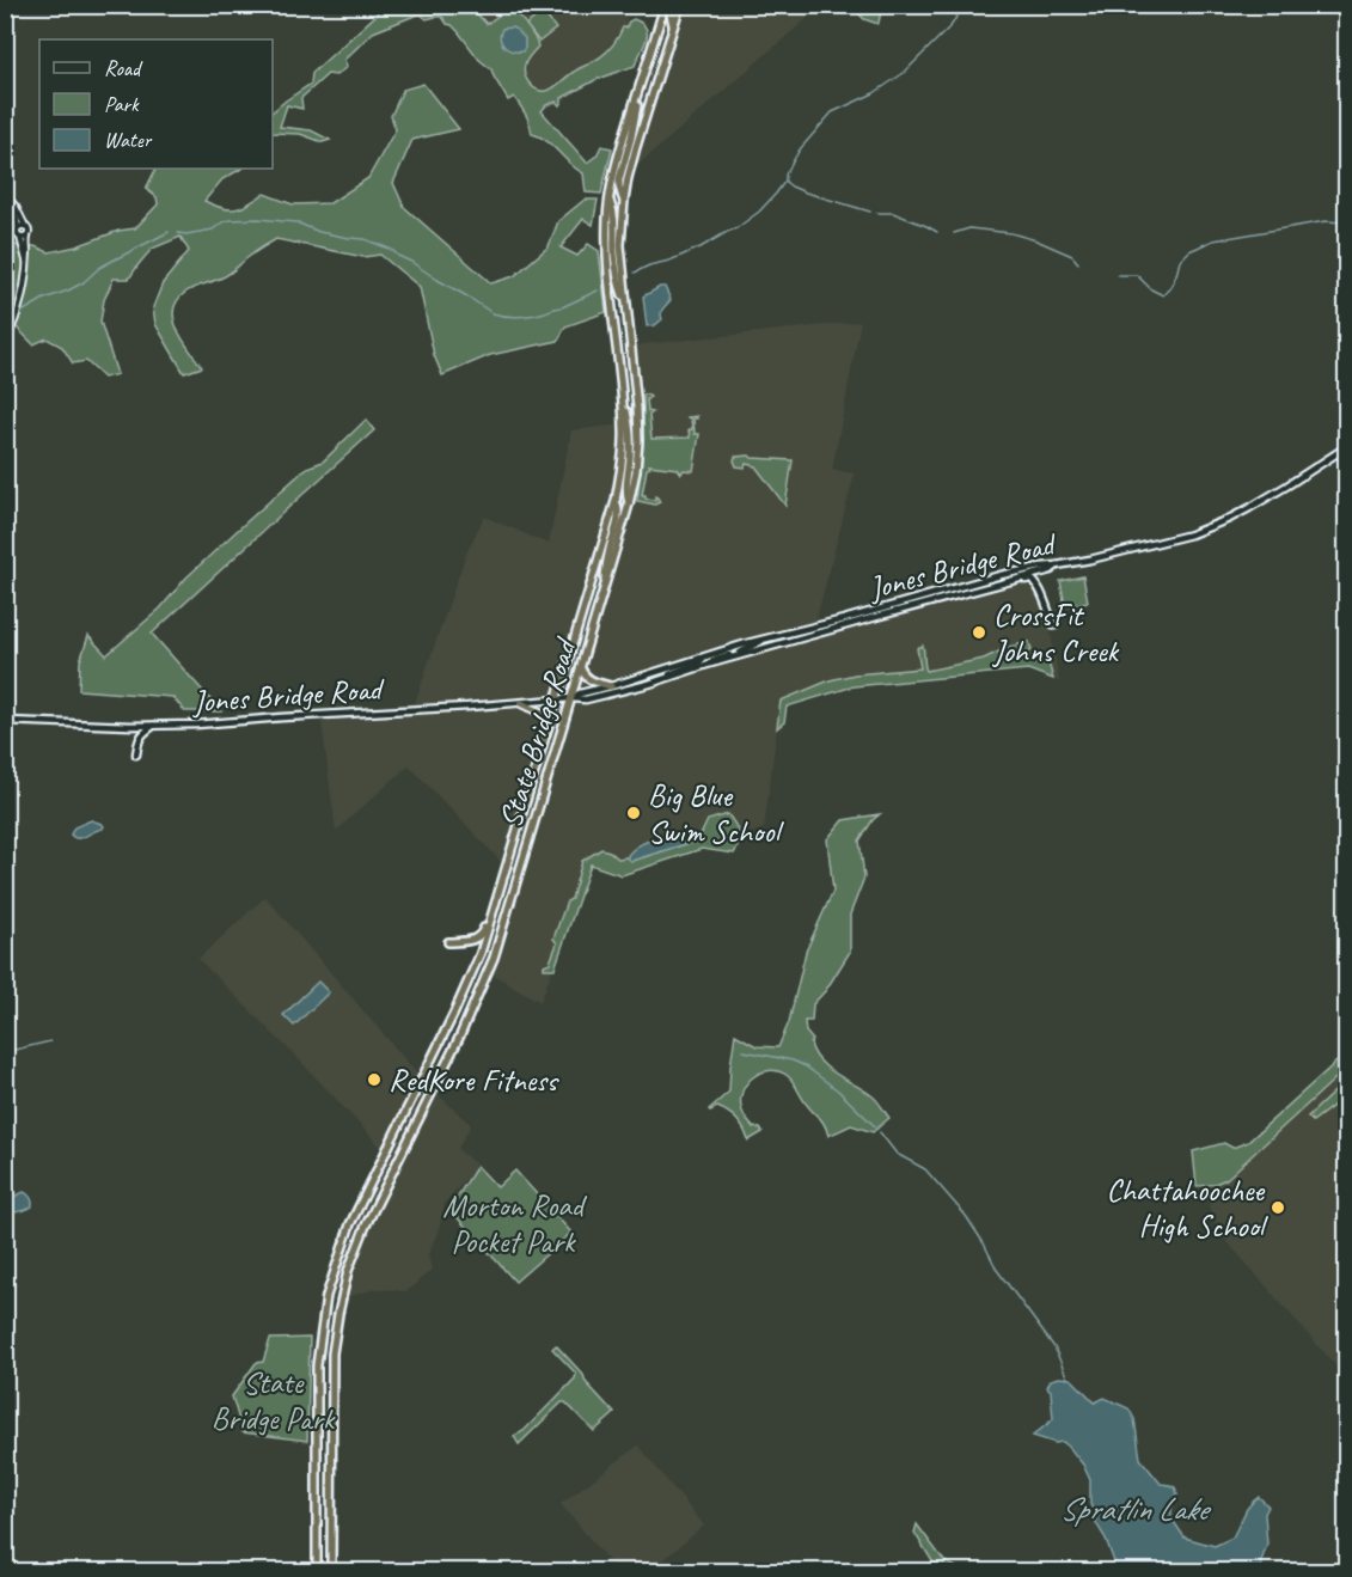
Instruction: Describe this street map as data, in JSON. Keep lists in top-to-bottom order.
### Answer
{
  "streets": {
    "highway": ["State Bridge Road"],
    "main road": ["Jones Bridge Road"]
  },
  "crossings": [
    ["Jones Bridge Road", "State Bridge Road"]
  ],
  "water": ["Spratlin Lake"],
  "parks": ["Morton Road Pocket Park", "State Bridge Park"],
  "places": [
    "CrossFit Johns Creek",
    "Big Blue Swim School",
    "RedKore Fitness",
    "Chattahoochee High School"
  ],
  "legend": ["Road", "Park", "Water"]
}
